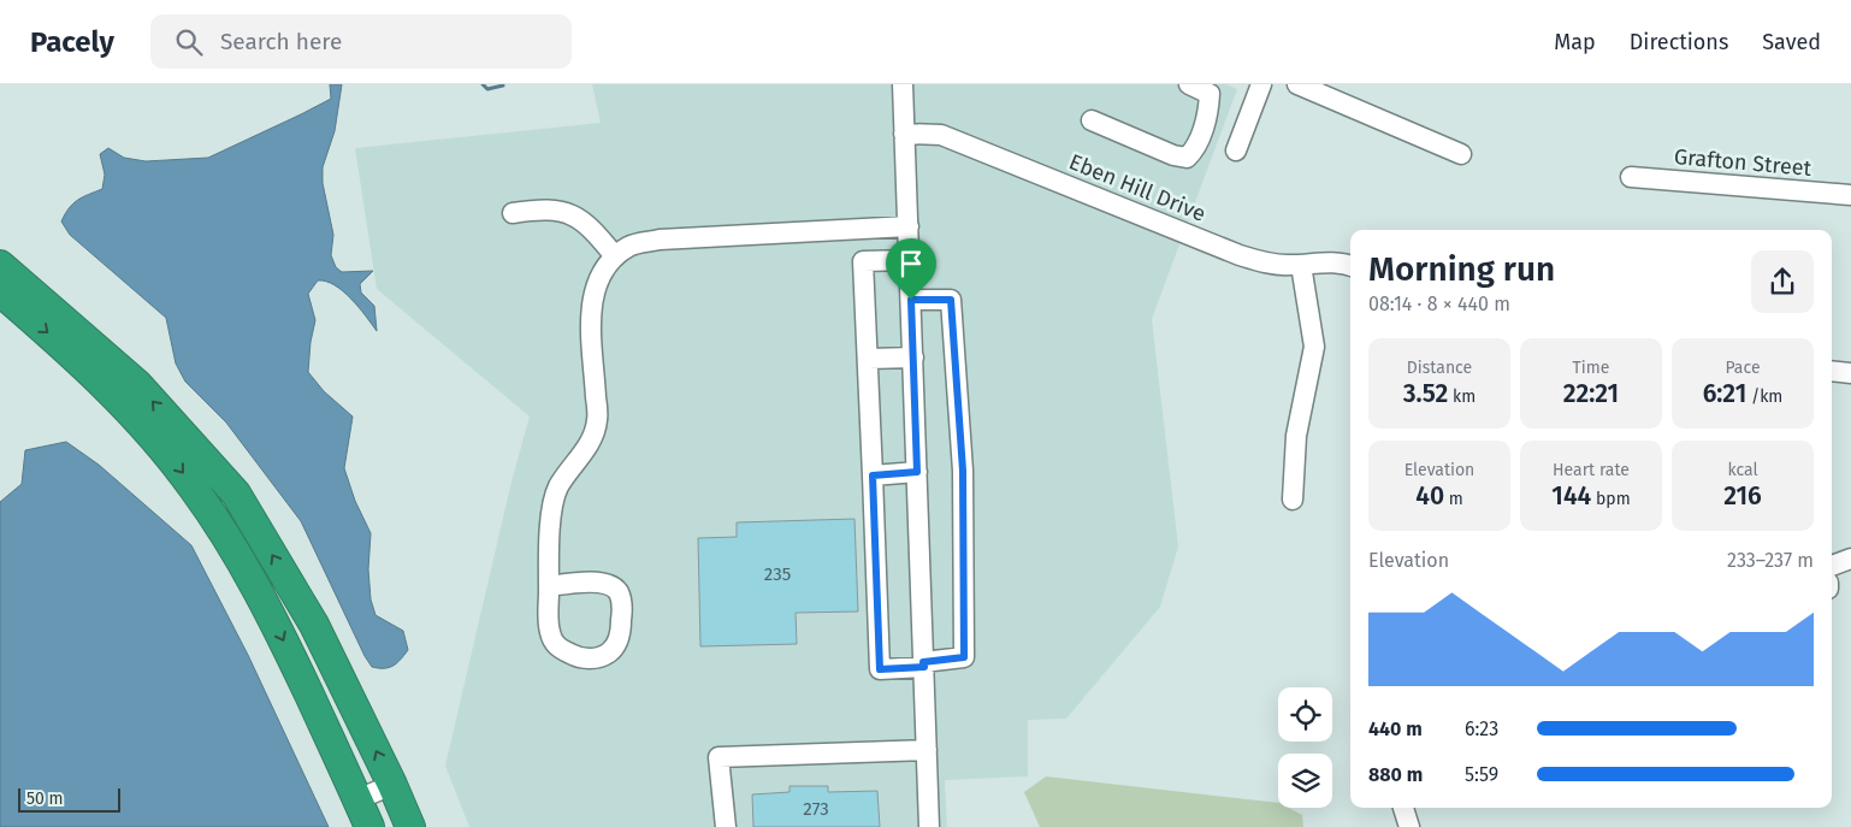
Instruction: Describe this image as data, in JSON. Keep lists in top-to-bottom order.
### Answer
{
  "streets": {
    "street": ["Grafton Street", "Eben Hill Drive"]
  },
  "house_numbers": ["235", "273"],
  "scale_bar": "50 m",
  "page": {
    "header": "Pacely",
    "search": "Search here",
    "nav": ["Map", "Directions", "Saved"],
    "heading": ["Morning run", "08:14 · 8 × 440 m"],
    "stats": [
      ["Distance", "3.52 km"],
      ["Time", "22:21"],
      ["Pace", "6:21 /km"],
      ["Elevation", "40 m"],
      ["Heart rate", "144 bpm"],
      ["kcal", "216"]
    ],
    "chart": ["Elevation", "233–237 m"],
    "list": [
      {
        "name": "440 m",
        "note": "6:23"
      },
      {
        "name": "880 m",
        "note": "5:59"
      }
    ],
    "scale": "50 m"
  }
}
